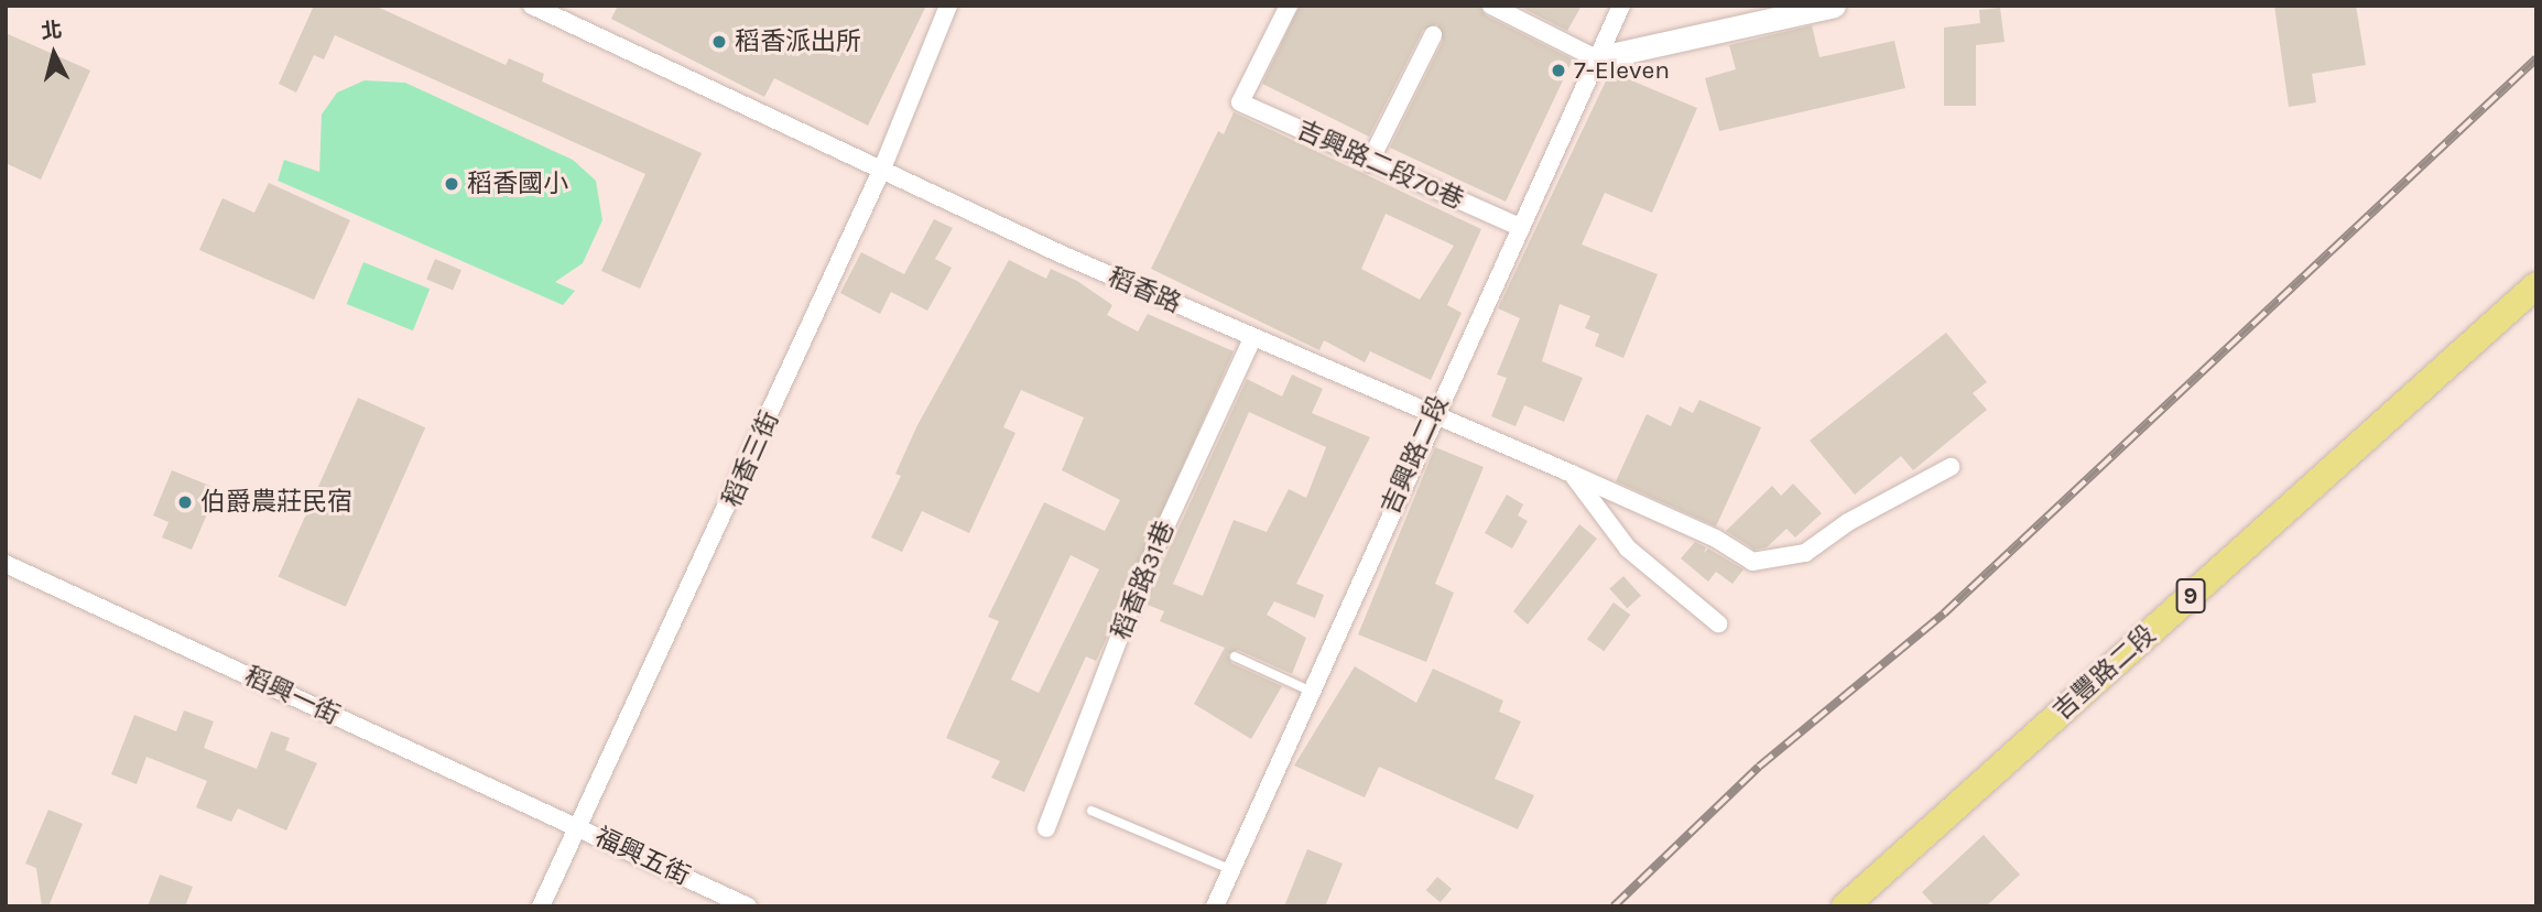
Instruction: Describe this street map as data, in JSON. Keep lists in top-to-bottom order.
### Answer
{
  "streets": {
    "main road": ["9", "吉豐路二段"],
    "street": [
      "吉興路二段70巷",
      "稻香路",
      "吉興路二段",
      "稻香三街",
      "稻香路31巷",
      "稻興一街",
      "福興五街"
    ]
  },
  "crossings": [
    ["吉興路二段70巷", "吉興路二段"],
    ["稻香路", "吉興路二段"],
    ["稻香路", "稻香三街"],
    ["稻香路", "稻香路31巷"],
    ["稻香三街", "稻興一街"],
    ["稻香三街", "福興五街"],
    ["稻興一街", "福興五街"]
  ],
  "places": [
    "稻香派出所",
    "7-Eleven",
    "稻香國小",
    "伯爵農莊民宿"
  ],
  "north": "top"
}
